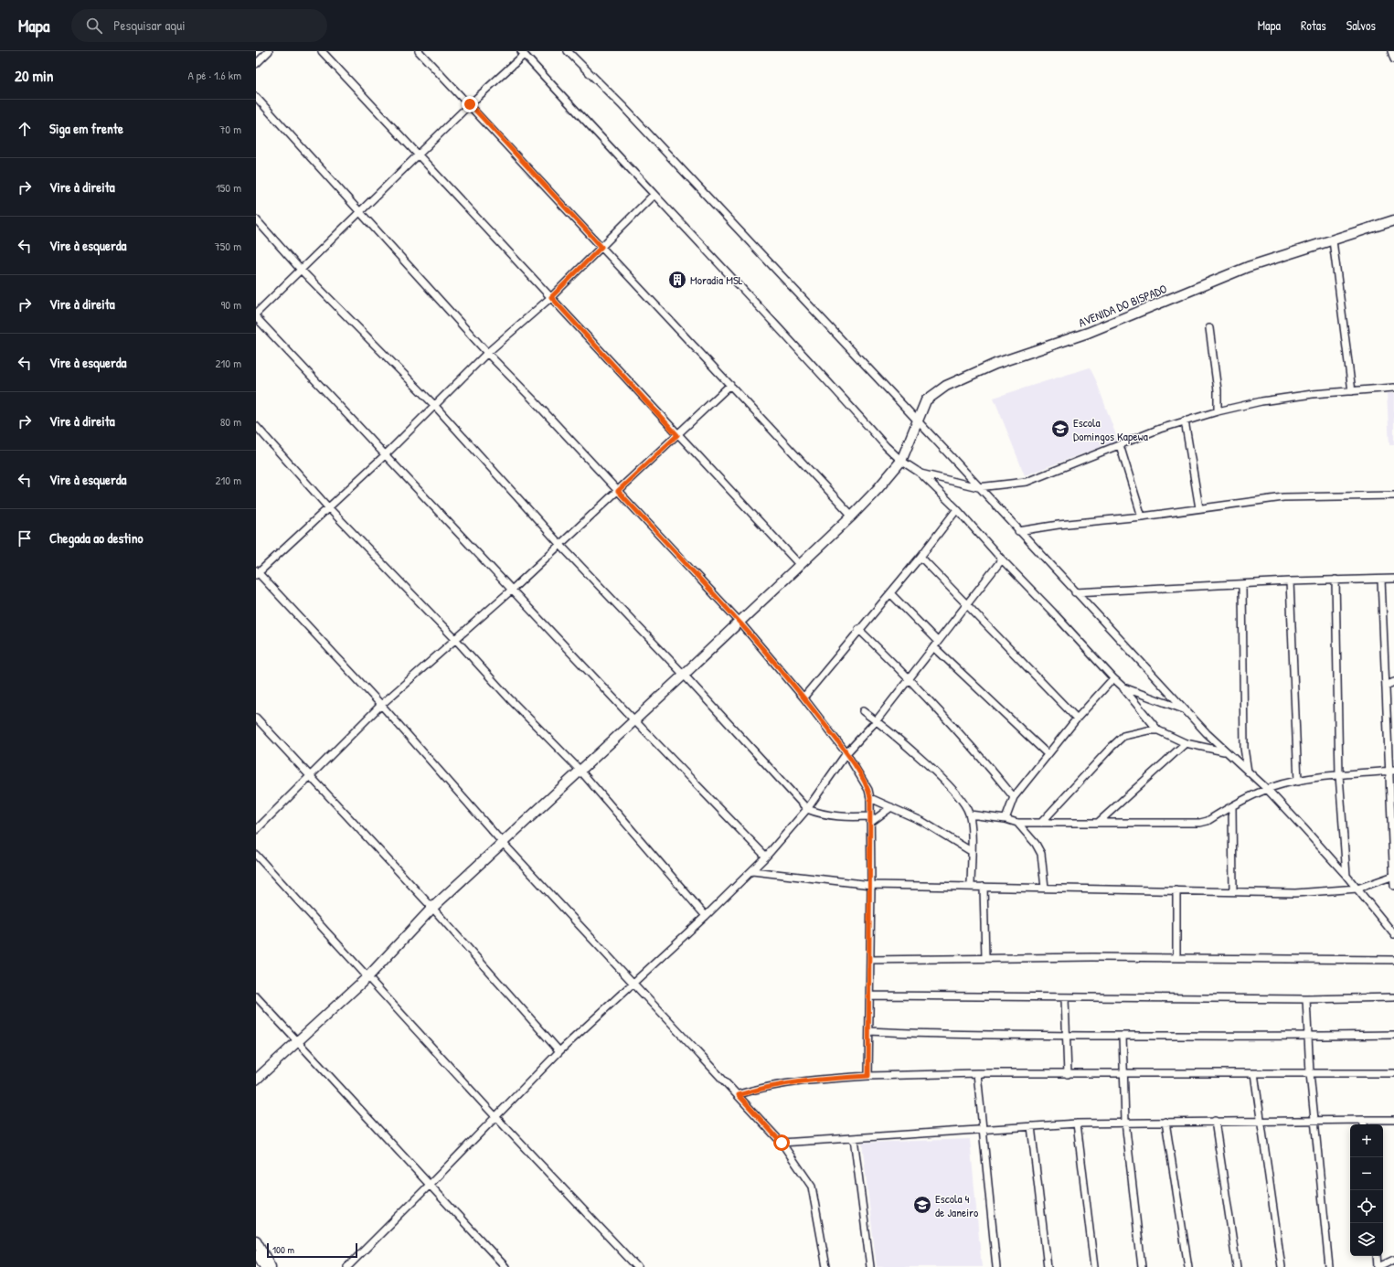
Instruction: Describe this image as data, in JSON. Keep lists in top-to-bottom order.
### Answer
{
  "streets": {
    "main road": ["AVENIDA DO BISPADO"]
  },
  "places": {
    "building": ["Moradia MSL"],
    "school or university": ["Escola Domingos Kapewa", "Escola 4 de Janeiro"]
  },
  "scale_bar": "100 m",
  "page": {
    "header": "Mapa",
    "search": "Pesquisar aqui",
    "nav": ["Mapa", "Rotas", "Salvos"],
    "heading": ["20 min", "A pé · 1.6 km"],
    "list": [
      ["Siga em frente", "70 m"],
      ["Vire à direita", "150 m"],
      ["Vire à esquerda", "750 m"],
      ["Vire à direita", "90 m"],
      ["Vire à esquerda", "210 m"],
      ["Vire à direita", "80 m"],
      ["Vire à esquerda", "210 m"],
      "Chegada ao destino"
    ],
    "map_buttons": ["+", "−"],
    "scale": "100 m"
  }
}
